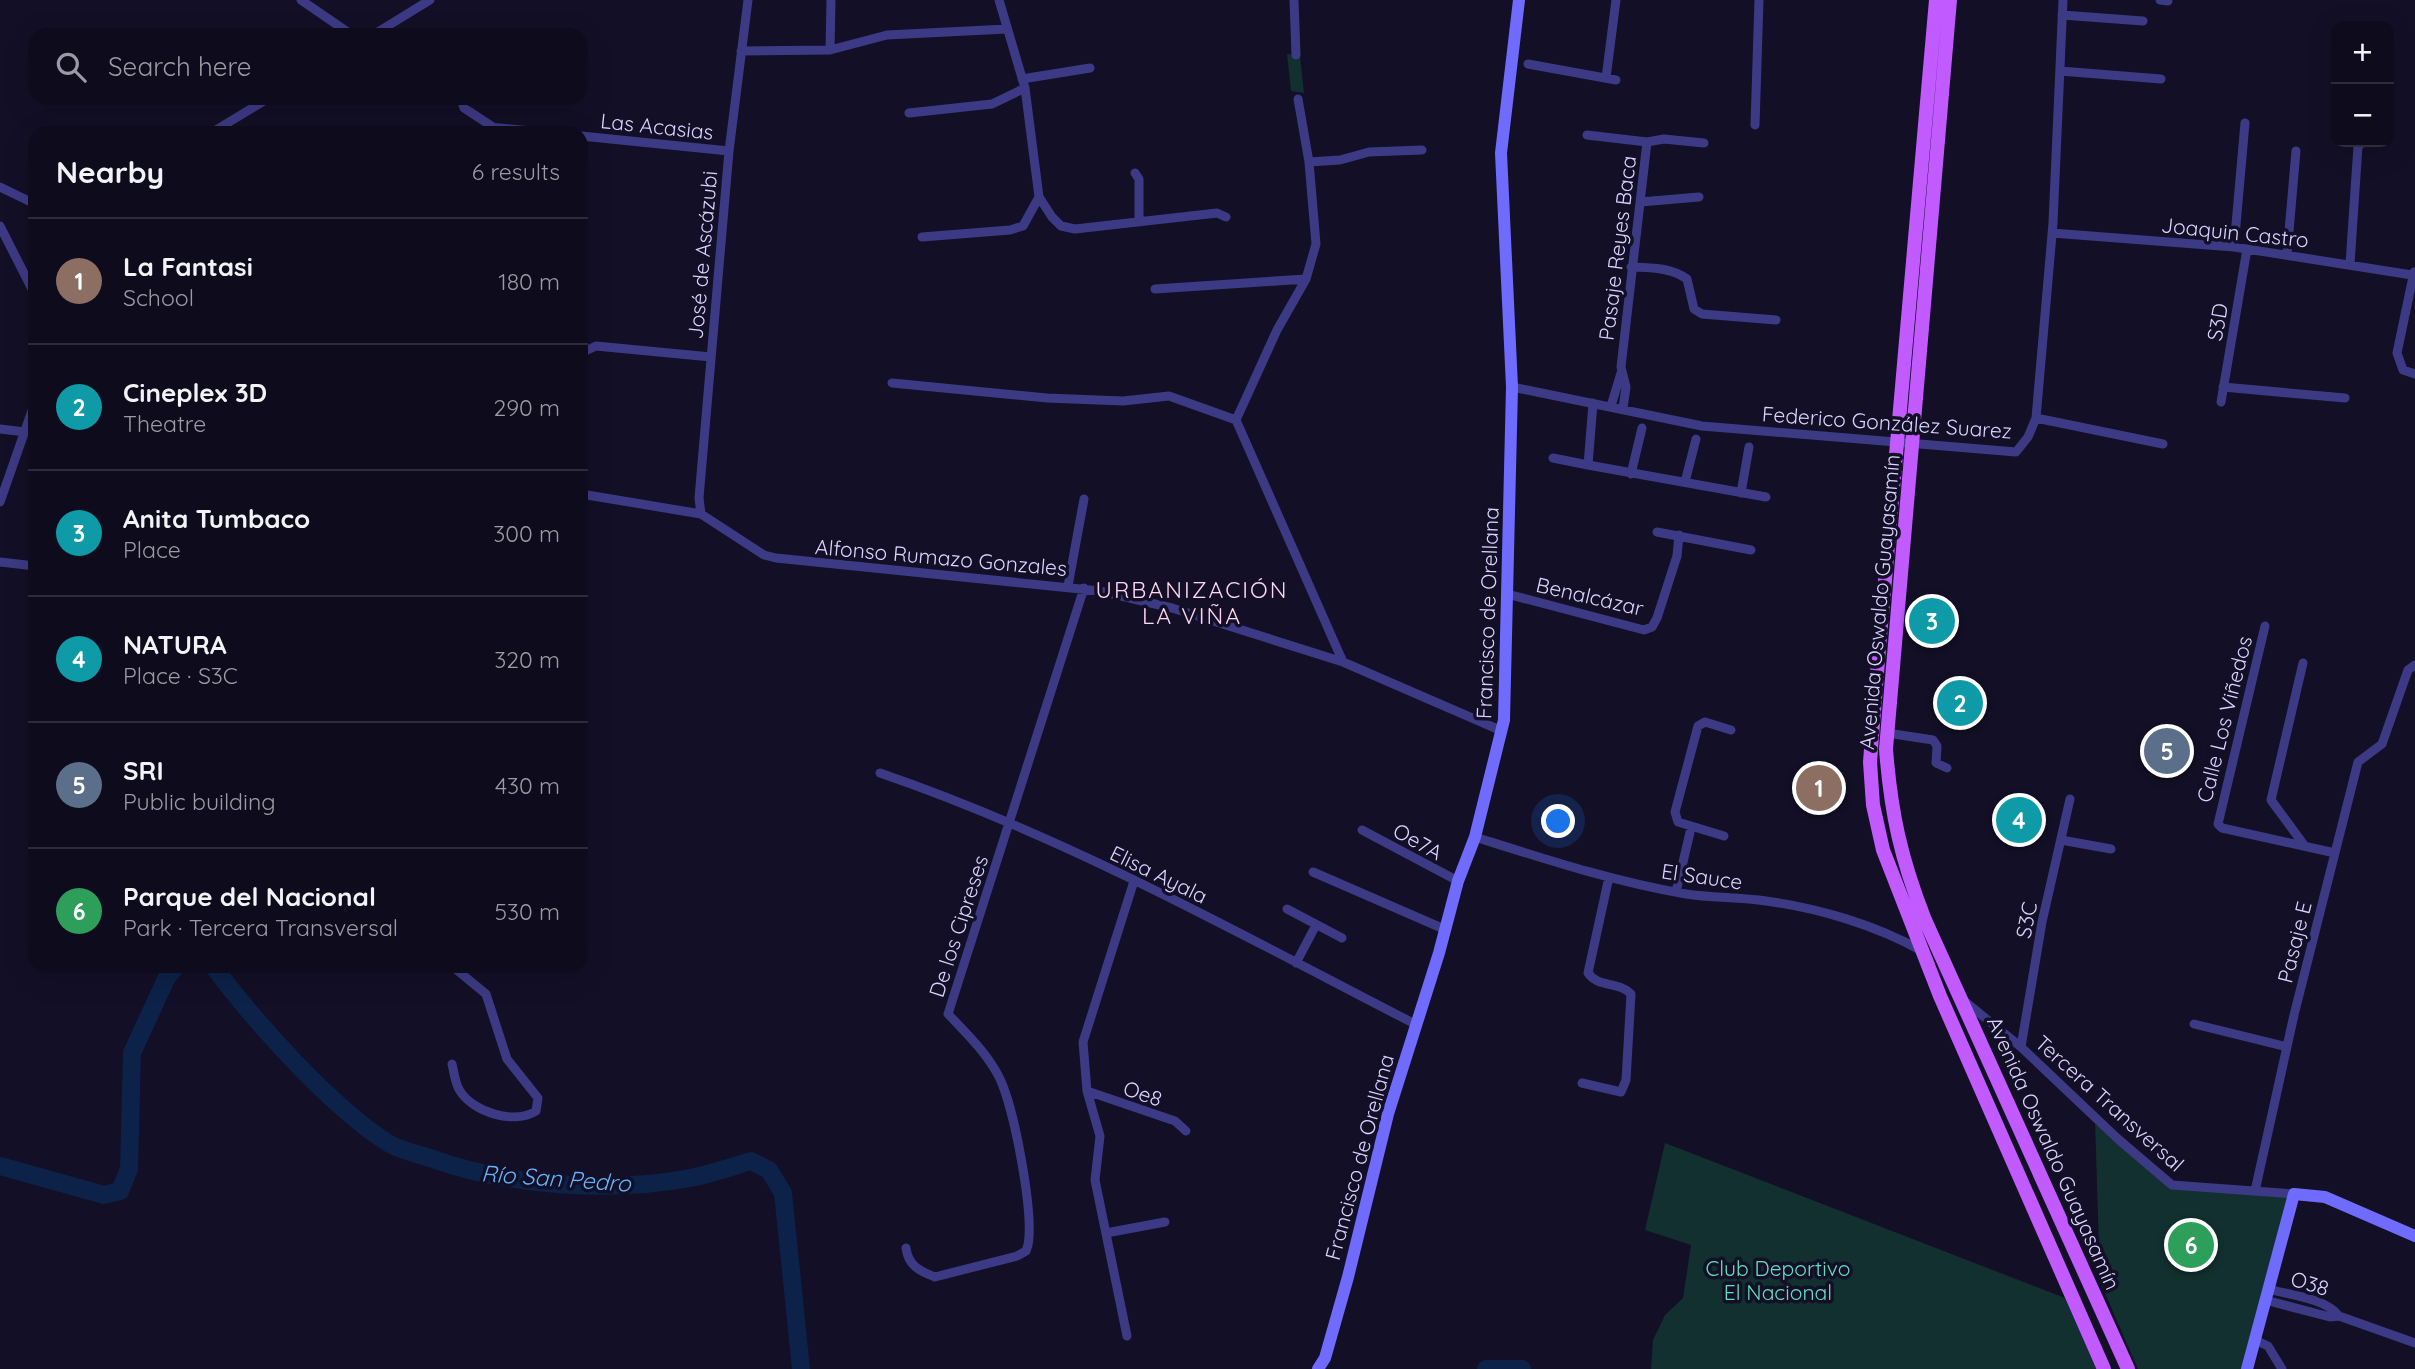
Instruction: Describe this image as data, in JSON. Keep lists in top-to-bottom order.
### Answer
{
  "streets": {
    "main road": ["Avenida Oswaldo Guayasamín"],
    "street": [
      "Las Acasias",
      "Joaquin Castro",
      "Pasaje Reyes Baca",
      "José de Ascázubi",
      "S3D",
      "Federico González Suarez",
      "Alfonso Rumazo Gonzales",
      "Benalcázar",
      "Francisco de Orellana",
      "Calle Los Viñedos",
      "Oe7A",
      "Elisa Ayala",
      "El Sauce",
      "S3C",
      "De los Cipreses",
      "Pasaje E",
      "Oe8",
      "Tercera Transversal",
      "O38"
    ]
  },
  "crossings": [
    ["Las Acasias", "José de Ascázubi"],
    ["Joaquin Castro", "S3D"],
    ["Joaquin Castro", "Federico González Suarez"],
    ["Pasaje Reyes Baca", "Federico González Suarez"],
    ["José de Ascázubi", "Alfonso Rumazo Gonzales"],
    ["Federico González Suarez", "Avenida Oswaldo Guayasamín"],
    ["Federico González Suarez", "Francisco de Orellana"],
    ["Alfonso Rumazo Gonzales", "Francisco de Orellana"],
    ["Alfonso Rumazo Gonzales", "De los Cipreses"],
    ["Benalcázar", "Francisco de Orellana"],
    ["Avenida Oswaldo Guayasamín", "El Sauce"],
    ["Avenida Oswaldo Guayasamín", "Tercera Transversal"],
    ["Francisco de Orellana", "Oe7A"],
    ["Francisco de Orellana", "Elisa Ayala"],
    ["Francisco de Orellana", "El Sauce"],
    ["Calle Los Viñedos", "Pasaje E"],
    ["Elisa Ayala", "De los Cipreses"],
    ["S3C", "Tercera Transversal"],
    ["Pasaje E", "Tercera Transversal"]
  ],
  "districts": ["URBANIZACIÓN LA VIÑA"],
  "water": ["Río San Pedro"],
  "parks": ["Club Deportivo El Nacional"],
  "page": {
    "map_buttons": ["+", "−"],
    "search": "Search here",
    "heading": ["Nearby", "6 results"],
    "list": [
      {
        "mark": "1",
        "name": "La Fantasi",
        "note": "School",
        "value": "180 m"
      },
      {
        "mark": "2",
        "name": "Cineplex 3D",
        "note": "Theatre",
        "value": "290 m"
      },
      {
        "mark": "3",
        "name": "Anita Tumbaco",
        "note": "Place",
        "value": "300 m"
      },
      {
        "mark": "4",
        "name": "NATURA",
        "note": "Place · S3C",
        "value": "320 m"
      },
      {
        "mark": "5",
        "name": "SRI",
        "note": "Public building",
        "value": "430 m"
      },
      {
        "mark": "6",
        "name": "Parque del Nacional",
        "note": "Park · Tercera Transversal",
        "value": "530 m"
      }
    ],
    "pins": [
      "3",
      "2",
      "5",
      "1",
      "4",
      "6"
    ]
  }
}
